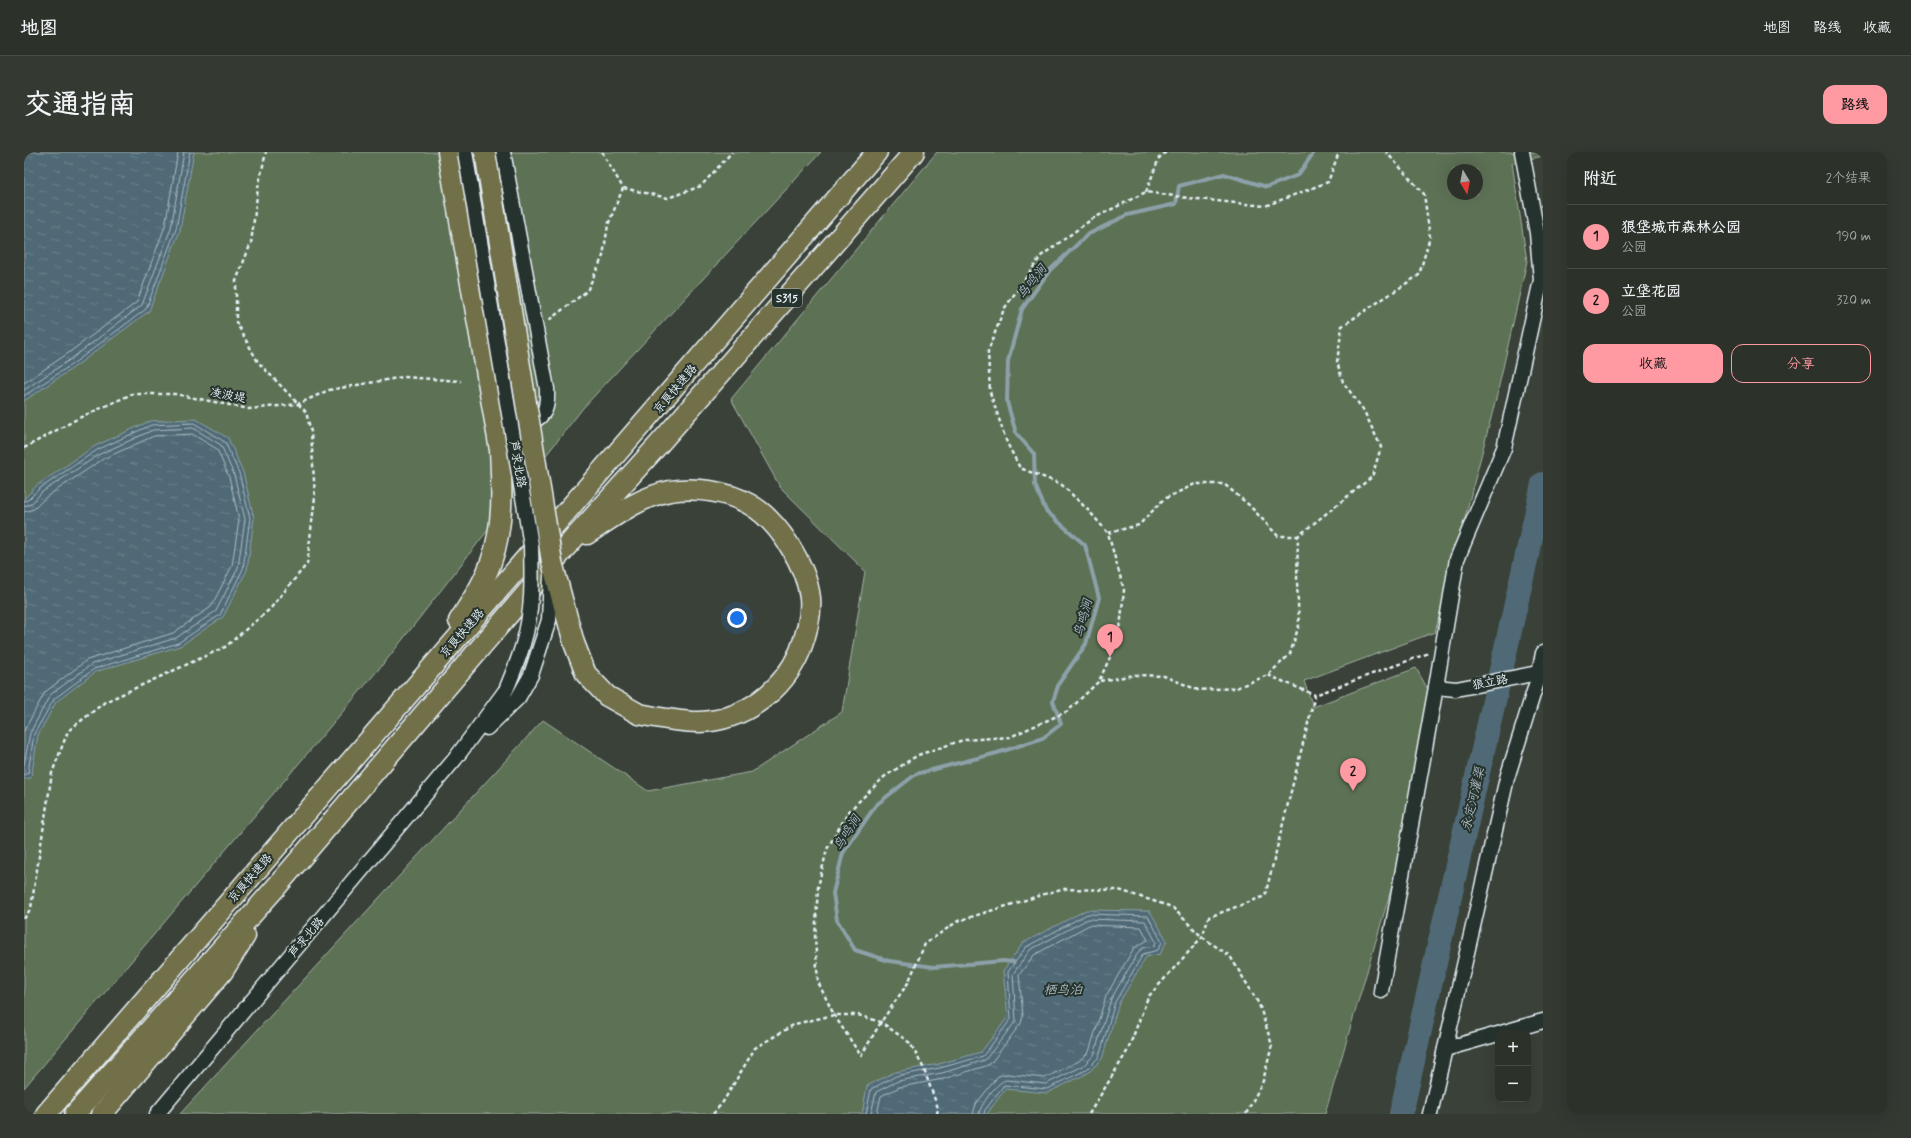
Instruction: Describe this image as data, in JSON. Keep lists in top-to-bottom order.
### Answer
{
  "streets": {
    "highway": ["S315", "京良快速路"],
    "street": ["芦求北路", "狼立路"],
    "path": ["凌波堤"]
  },
  "water": ["鸟鸣涧", "永定河灌渠", "栖鸟泊"],
  "north": "bottom",
  "page": {
    "header": "地图",
    "nav": ["地图", "路线", "收藏"],
    "title": "交通指南",
    "buttons": [
      "路线",
      ["收藏", "分享"]
    ],
    "heading": ["附近", "2个结果"],
    "list": [
      {
        "mark": "1",
        "name": "狼垡城市森林公园",
        "note": "公园",
        "value": "190 m"
      },
      {
        "mark": "2",
        "name": "立垡花园",
        "note": "公园",
        "value": "320 m"
      }
    ],
    "pins": ["1", "2"],
    "map_buttons": ["+", "−"]
  }
}
